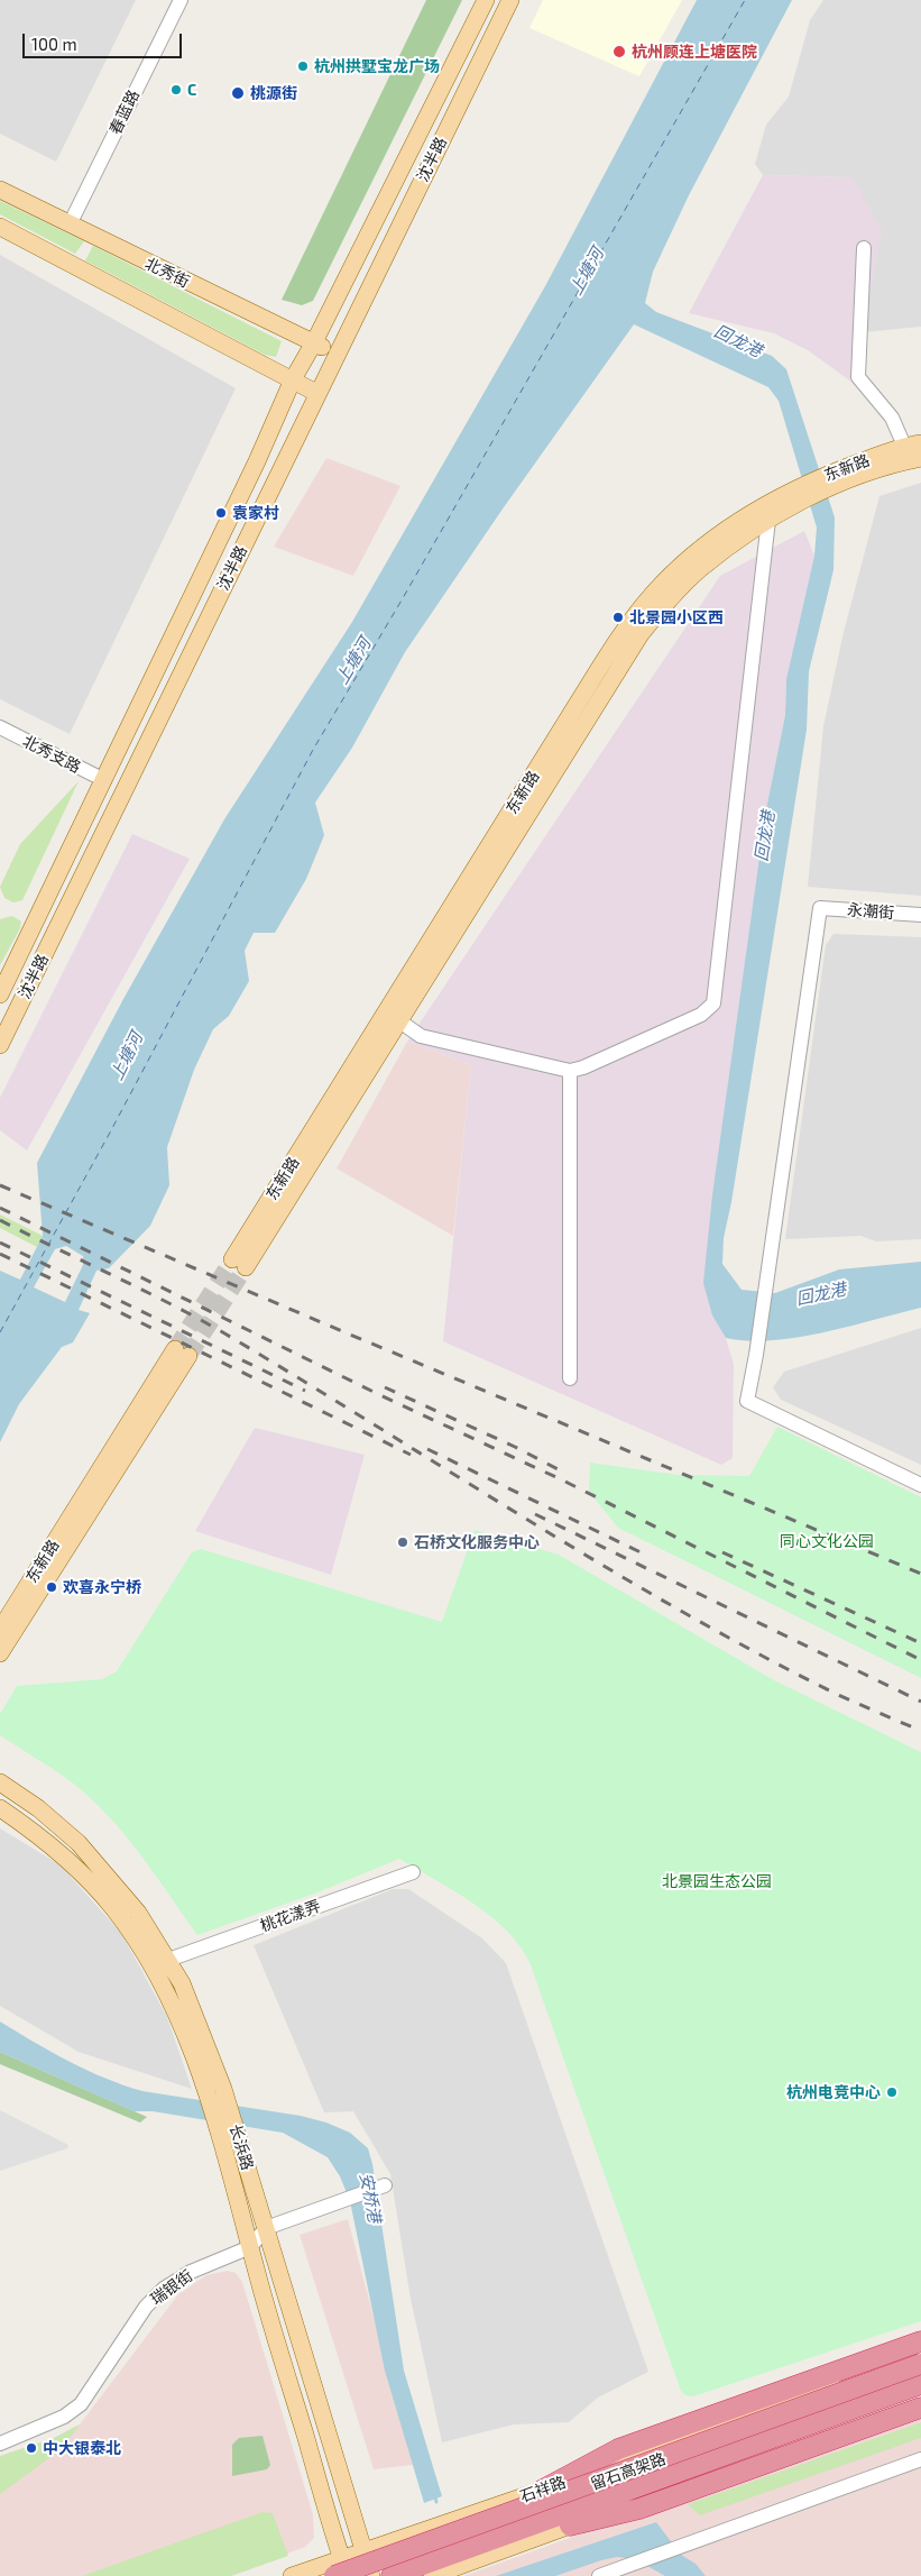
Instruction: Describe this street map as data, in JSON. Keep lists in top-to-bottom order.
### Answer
{
  "streets": {
    "highway": ["留石高架路"],
    "main road": [
      "沈半路",
      "北秀街",
      "东新路",
      "长浜路",
      "石祥路"
    ],
    "street": [
      "春蓝路",
      "北秀支路",
      "永潮街",
      "桃花漾弄",
      "瑞银街"
    ]
  },
  "crossings": [
    ["春蓝路", "北秀街"],
    ["沈半路", "北秀街"],
    ["沈半路", "北秀支路"],
    ["桃花漾弄", "长浜路"],
    ["长浜路", "瑞银街"],
    ["长浜路", "留石高架路"],
    ["长浜路", "石祥路"],
    ["留石高架路", "石祥路"]
  ],
  "water": ["上塘河", "回龙港", "安桥港"],
  "parks": ["同心文化公园", "北景园生态公园"],
  "places": [
    "杭州顾连上塘医院",
    "杭州拱墅宝龙广场",
    "C",
    "桃源街",
    "袁家村",
    "北景园小区西",
    "石桥文化服务中心",
    "欢喜永宁桥",
    "杭州电竞中心",
    "中大银泰北"
  ],
  "scale_bar": "100 m"
}
